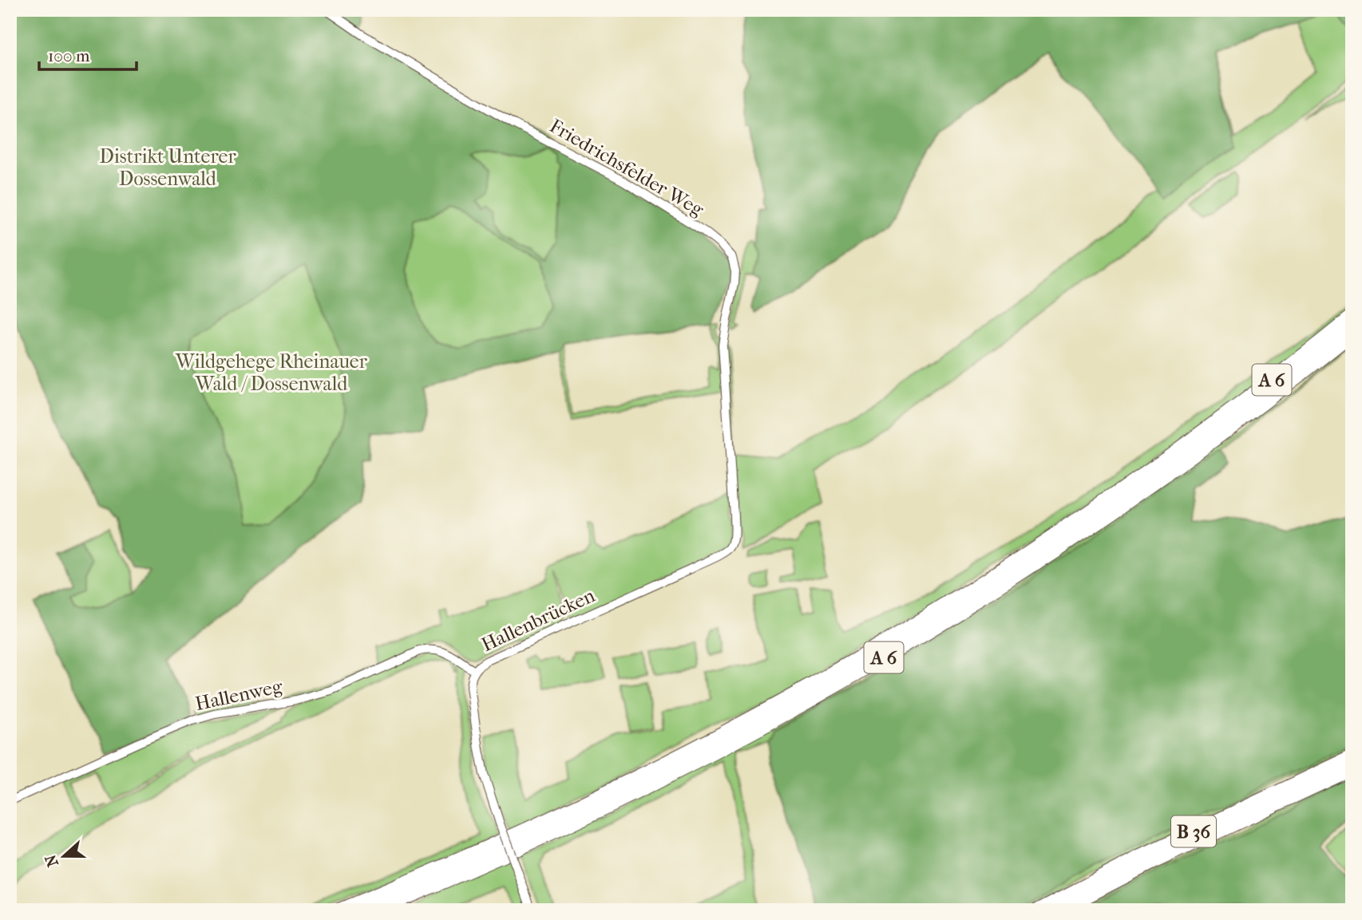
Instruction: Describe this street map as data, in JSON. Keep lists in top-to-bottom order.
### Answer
{
  "streets": {
    "highway": ["A 6", "B 36"],
    "street": ["Friedrichsfelder Weg", "Hallenbrücken", "Hallenweg"]
  },
  "crossings": [
    ["Friedrichsfelder Weg", "Hallenbrücken"],
    ["Hallenbrücken", "Hallenweg"]
  ],
  "parks": ["Distrikt Unterer Dossenwald", "Wildgehege Rheinauer Wald / Dossenwald"],
  "scale_bar": "100 m",
  "north": "left"
}
